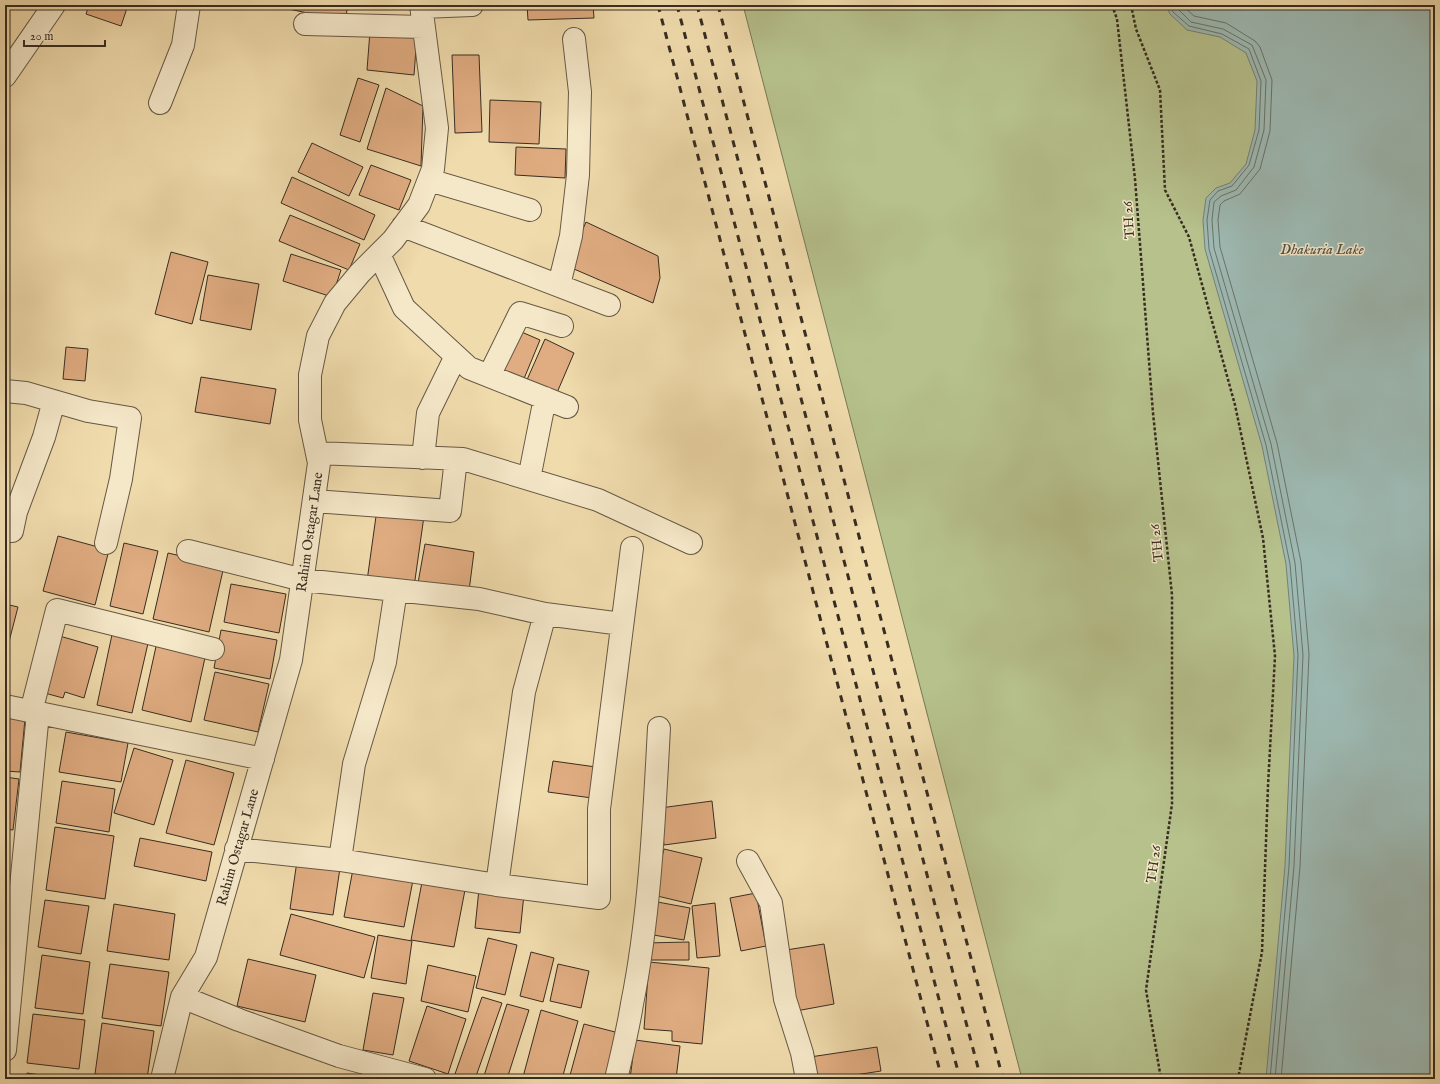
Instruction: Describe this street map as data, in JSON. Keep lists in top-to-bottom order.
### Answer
{
  "streets": {
    "street": ["Rahim Ostagar Lane"],
    "path": ["TH 26"]
  },
  "water": ["Dhakuria Lake"],
  "scale_bar": "20 m"
}
